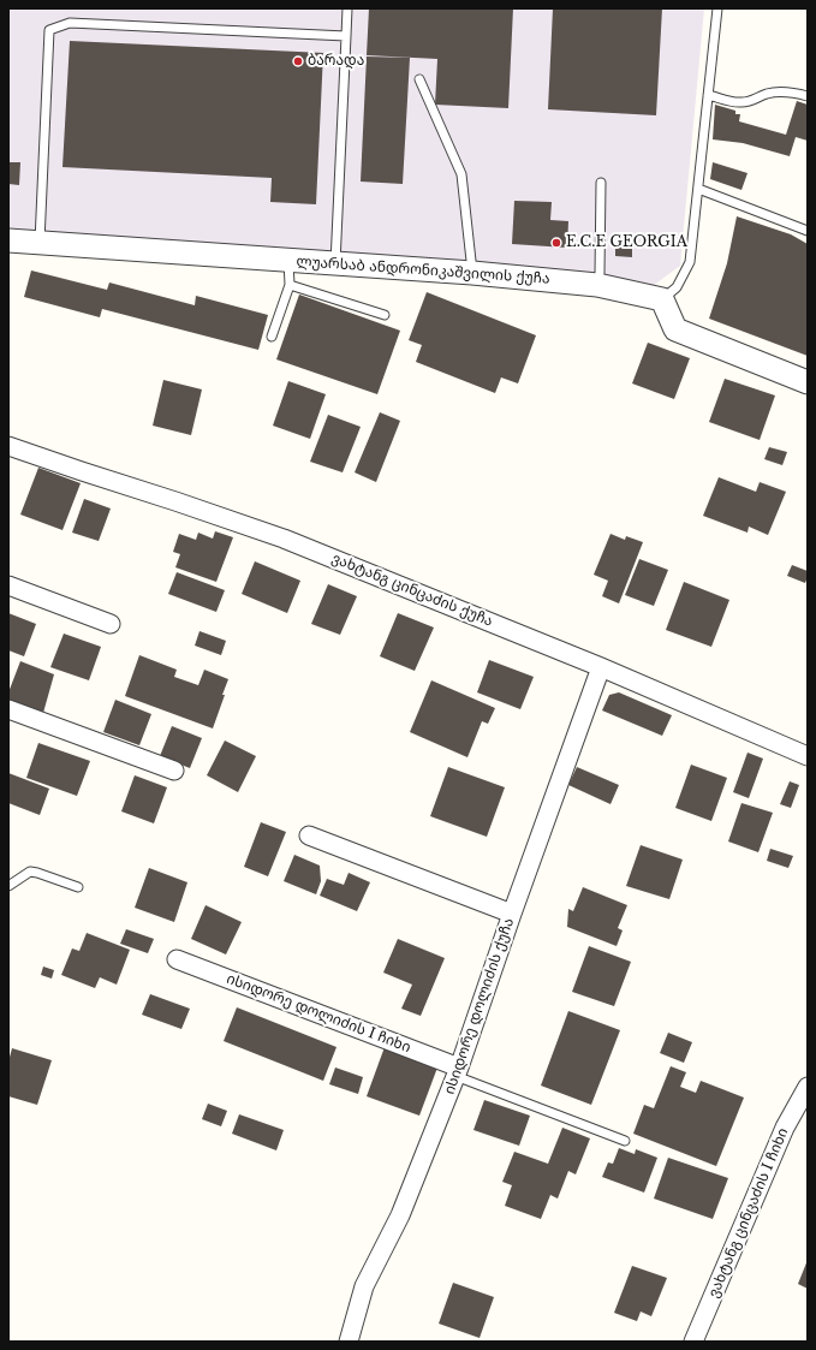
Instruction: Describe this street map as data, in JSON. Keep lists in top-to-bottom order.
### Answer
{
  "streets": {
    "street": [
      "ლუარსაბ ანდრონიკაშვილის ქუჩა",
      "ვახტანგ ცინცაძის ქუჩა",
      "ისიდორე დოლიძის ქუჩა",
      "ისიდორე დოლიძის I ჩიხი",
      "ვახტანგ ცინცაძის I ჩიხი"
    ]
  },
  "crossings": [
    ["ვახტანგ ცინცაძის ქუჩა", "ისიდორე დოლიძის ქუჩა"],
    ["ისიდორე დოლიძის ქუჩა", "ისიდორე დოლიძის I ჩიხი"]
  ],
  "places": ["ბარადა", "E.C.E GEORGIA"]
}
